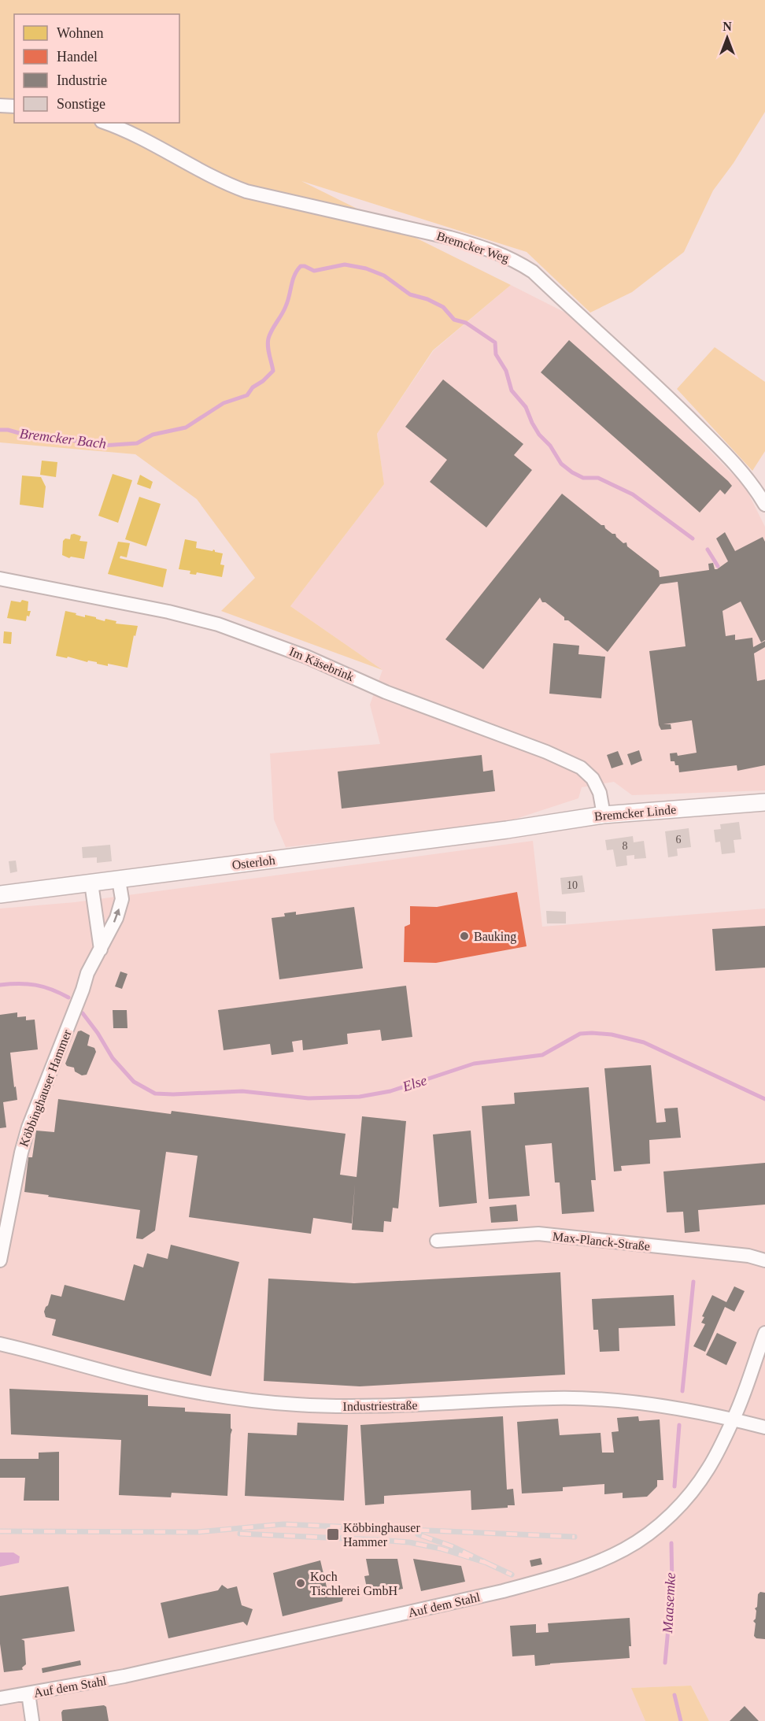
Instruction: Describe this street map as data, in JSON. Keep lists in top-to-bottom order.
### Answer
{
  "streets": {
    "main road": ["Bremcker Linde", "Osterloh"],
    "street": [
      "Bremcker Weg",
      "Im Käsebrink",
      "Köbbinghauser Hammer",
      "Max-Planck-Straße",
      "Industriestraße",
      "Auf dem Stahl"
    ]
  },
  "crossings": [
    ["Im Käsebrink", "Bremcker Linde"],
    ["Bremcker Linde", "Osterloh"],
    ["Osterloh", "Köbbinghauser Hammer"],
    ["Industriestraße", "Auf dem Stahl"]
  ],
  "water": ["Bremcker Bach", "Else", "Maasemke"],
  "places": {
    "other": ["Bauking", "Koch Tischlerei GmbH"],
    "transit": ["Köbbinghauser Hammer"]
  },
  "house_numbers": ["6", "8", "10"],
  "legend": [
    "Wohnen",
    "Handel",
    "Industrie",
    "Sonstige"
  ],
  "north": "top"
}
